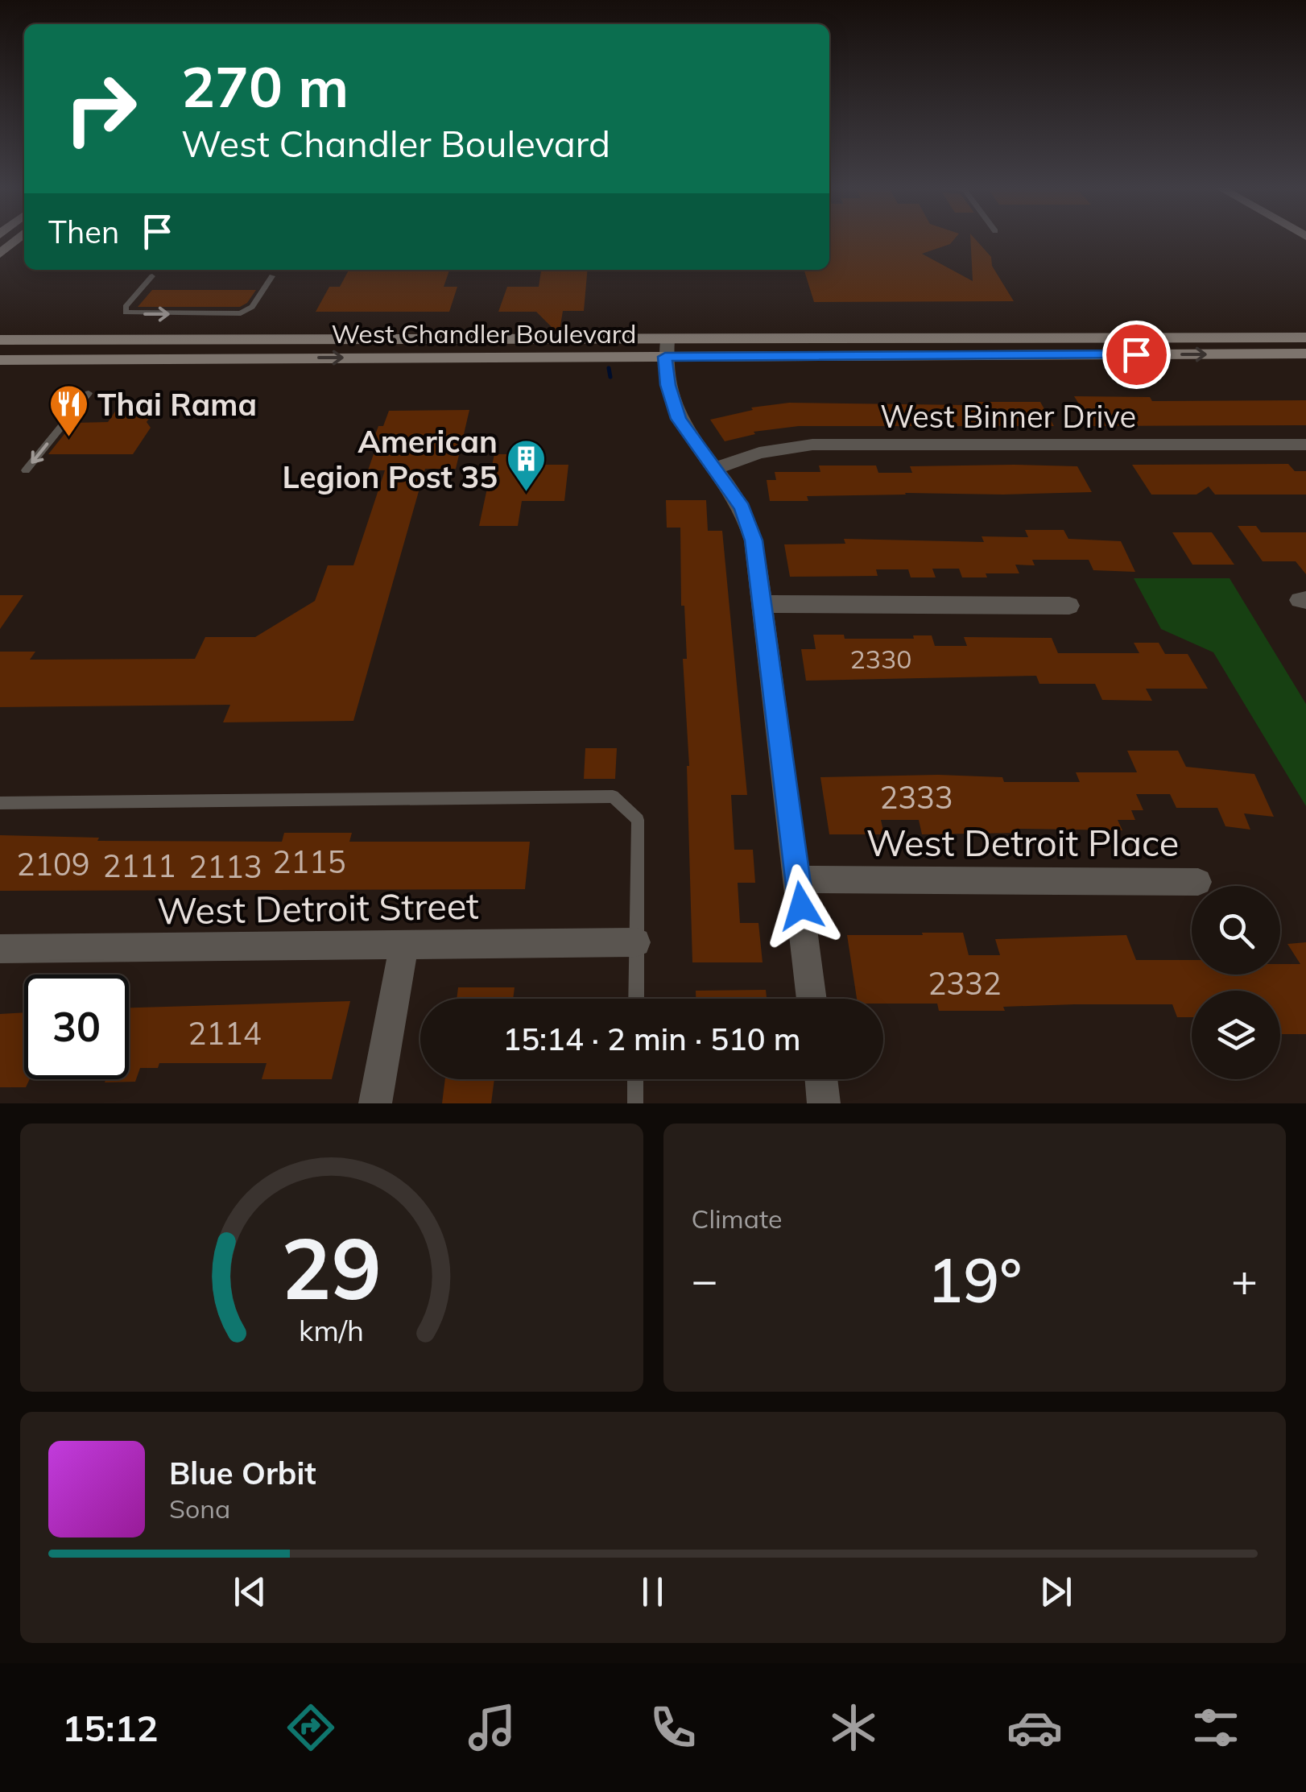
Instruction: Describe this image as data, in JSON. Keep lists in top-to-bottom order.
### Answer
{
  "streets": {
    "main road": ["West Chandler Boulevard"],
    "street": ["West Binner Drive", "West Detroit Place", "West Detroit Street"]
  },
  "places": {
    "restaurant": ["Thai Rama"],
    "building": ["American Legion Post 35"]
  },
  "house_numbers": [
    "2330",
    "2333",
    "2115",
    "2109",
    "2111",
    "2113",
    "2332",
    "2114"
  ],
  "page": {
    "turn": ["270 m", "West Chandler Boulevard"],
    "then": "Then",
    "limit": "30",
    "trip": "15:14 · 2 min · 510 m",
    "tile": "Climate",
    "heat": ["−", "19°", "+"],
    "song": ["Blue Orbit", "Sona"],
    "tabs": "15:12",
    "gauge": ["29", "km/h"]
  }
}
